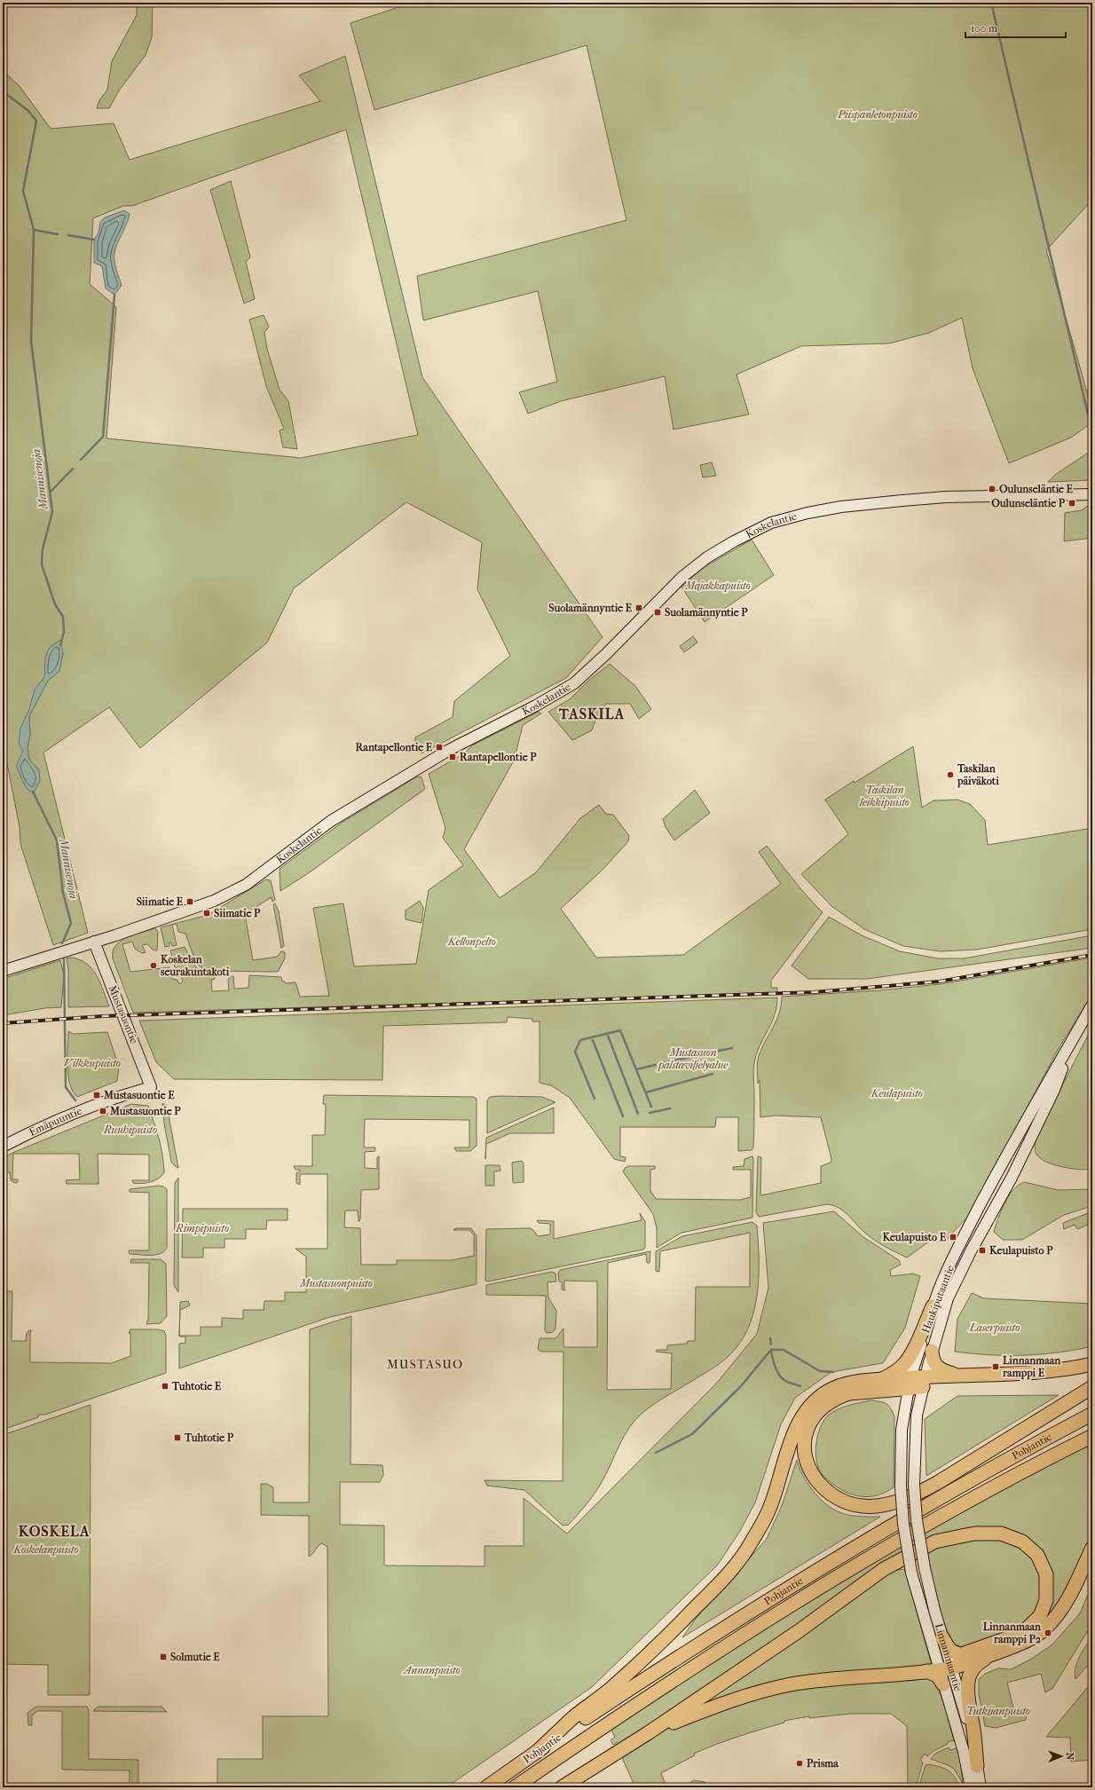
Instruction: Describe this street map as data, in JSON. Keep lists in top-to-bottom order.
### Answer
{
  "streets": {
    "highway": ["Pohjantie"],
    "main road": [
      "Koskelantie",
      "Mustasuontie",
      "Emäpuuntie",
      "Haukiputaantie",
      "Linnanmaantie"
    ]
  },
  "crossings": [
    ["Koskelantie", "Mustasuontie"],
    ["Mustasuontie", "Emäpuuntie"],
    ["Haukiputaantie", "Linnanmaantie"]
  ],
  "districts": ["TASKILA", "MUSTASUO", "KOSKELA"],
  "water": ["Mannisenoja"],
  "parks": [
    "Piispanletonpuisto",
    "Majakkapuisto",
    "Taskilan leikkipuisto",
    "Kellonpelto",
    "Mustasuon palstaviljelyalue",
    "Vilkkupuisto",
    "Keulapuisto",
    "Ruuhipuisto",
    "Rimpipuisto",
    "Mustasuonpuisto",
    "Laserpuisto",
    "Koskelanpuisto",
    "Annanpuisto",
    "Tutkijanpuisto"
  ],
  "places": {
    "transit": [
      "Oulunseläntie E",
      "Oulunseläntie P",
      "Suolamännyntie E",
      "Suolamännyntie P",
      "Rantapellontie E",
      "Rantapellontie P",
      "Siimatie E",
      "Siimatie P",
      "Mustasuontie E",
      "Mustasuontie P",
      "Keulapuisto E",
      "Keulapuisto P",
      "Linnanmaan ramppi E",
      "Tuhtotie E",
      "Tuhtotie P",
      "Linnanmaan ramppi P2",
      "Solmutie E"
    ],
    "other": ["Taskilan päiväkoti", "Koskelan seurakuntakoti", "Prisma"]
  },
  "scale_bar": "100 m",
  "north": "right"
}
